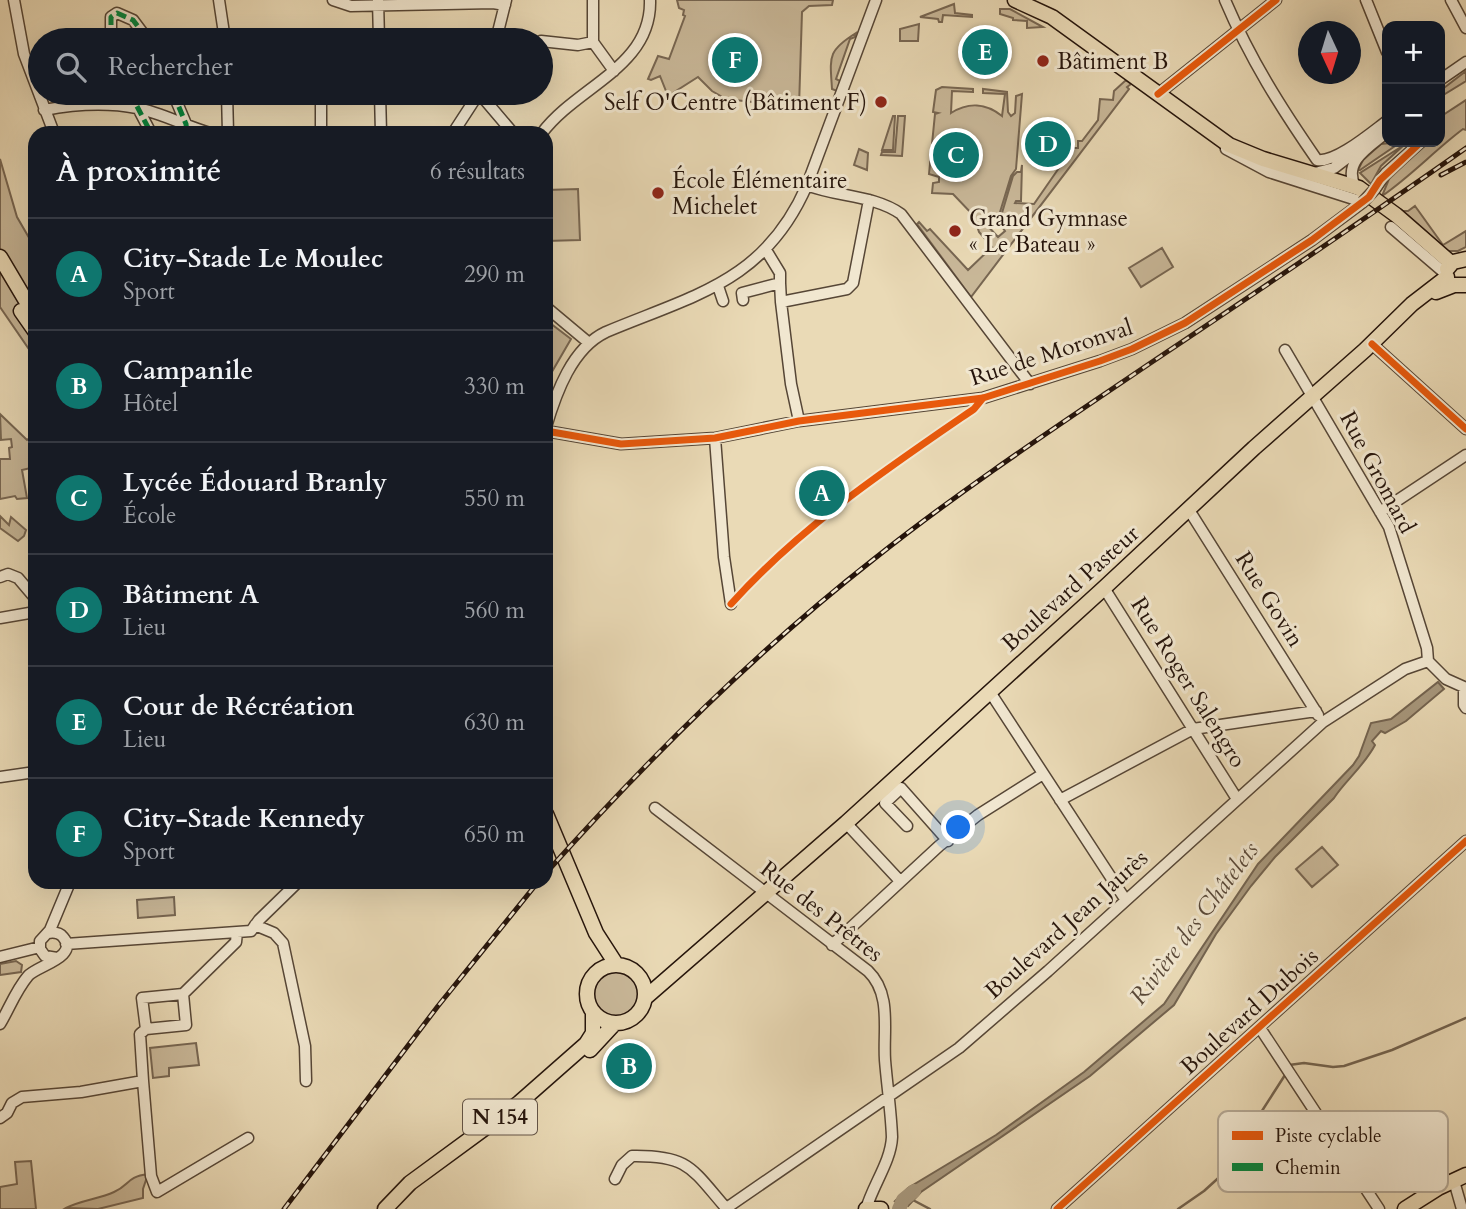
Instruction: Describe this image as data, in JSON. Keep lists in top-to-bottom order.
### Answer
{
  "streets": {
    "main road": ["Boulevard Pasteur", "N 154"],
    "street": [
      "Rue de Moronval",
      "Rue Gromard",
      "Rue Govin",
      "Rue Roger Salengro",
      "Rue des Prêtres",
      "Boulevard Jean Jaurès",
      "Boulevard Dubois"
    ]
  },
  "crossings": [
    ["Rue Gromard", "Boulevard Pasteur"],
    ["Rue Gromard", "Boulevard Jean Jaurès"],
    ["Boulevard Pasteur", "Rue Govin"],
    ["Boulevard Pasteur", "Rue Roger Salengro"],
    ["Boulevard Pasteur", "Rue des Prêtres"],
    ["Rue Govin", "Boulevard Jean Jaurès"],
    ["Rue Roger Salengro", "Boulevard Jean Jaurès"],
    ["Rue des Prêtres", "Boulevard Jean Jaurès"]
  ],
  "water": ["Rivière des Châtelets"],
  "places": [
    "Bâtiment B",
    "Self O'Centre (Bâtiment F)",
    "École Élémentaire Michelet",
    "Grand Gymnase « Le Bateau »"
  ],
  "legend": ["Piste cyclable", "Chemin"],
  "north": "bottom",
  "page": {
    "map_buttons": ["+", "−"],
    "pins": [
      "E",
      "F",
      "D",
      "C",
      "A",
      "B"
    ],
    "search": "Rechercher",
    "heading": ["À proximité", "6 résultats"],
    "list": [
      {
        "mark": "A",
        "name": "City-Stade Le Moulec",
        "note": "Sport",
        "value": "290 m"
      },
      {
        "mark": "B",
        "name": "Campanile",
        "note": "Hôtel",
        "value": "330 m"
      },
      {
        "mark": "C",
        "name": "Lycée Édouard Branly",
        "note": "École",
        "value": "550 m"
      },
      {
        "mark": "D",
        "name": "Bâtiment A",
        "note": "Lieu",
        "value": "560 m"
      },
      {
        "mark": "E",
        "name": "Cour de Récréation",
        "note": "Lieu",
        "value": "630 m"
      },
      {
        "mark": "F",
        "name": "City-Stade Kennedy",
        "note": "Sport",
        "value": "650 m"
      }
    ]
  }
}
